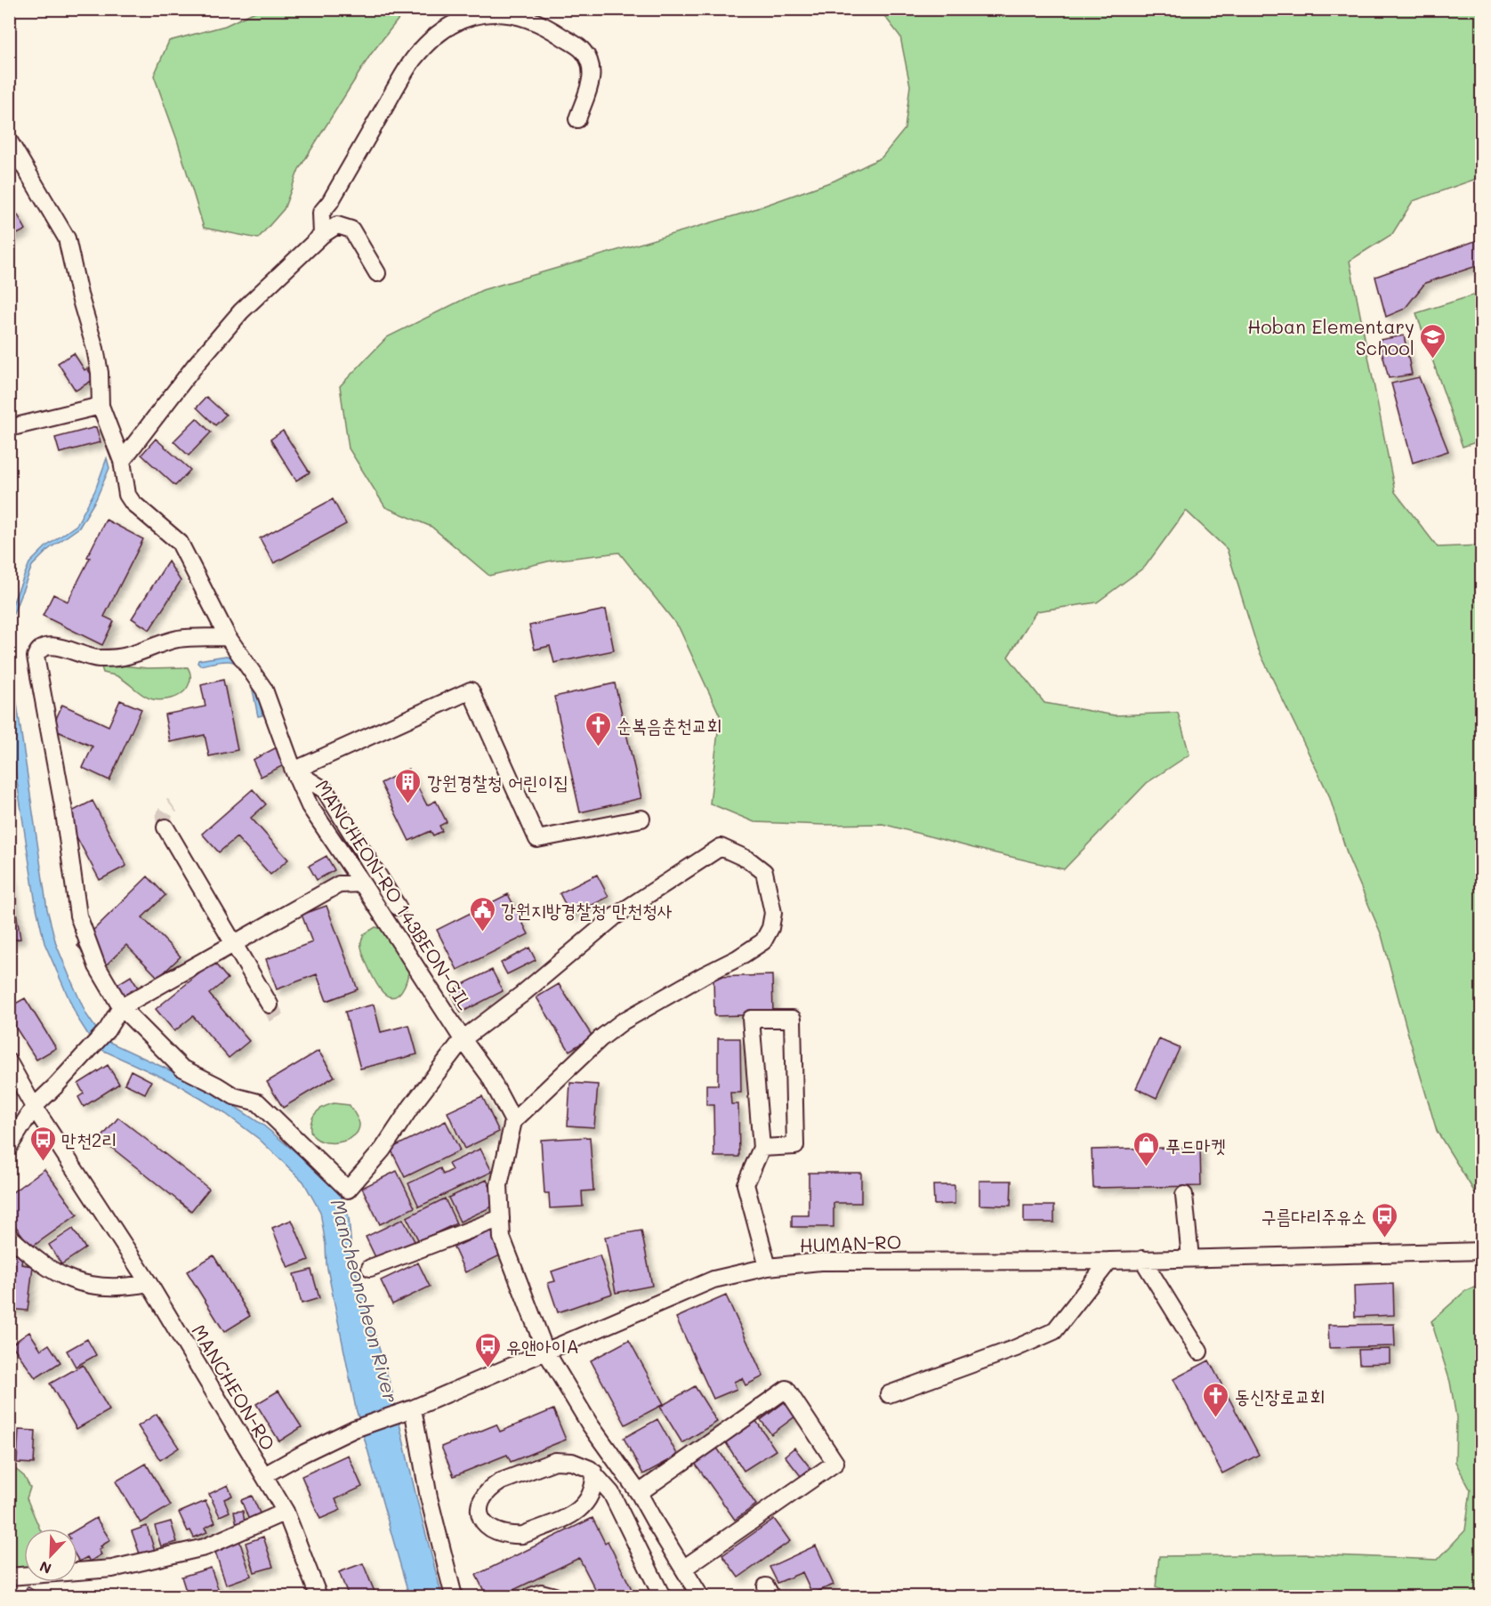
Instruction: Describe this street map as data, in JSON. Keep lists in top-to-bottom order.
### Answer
{
  "streets": {
    "street": ["MANCHEON-RO 143BEON-GIL", "HUMAN-RO", "MANCHEON-RO"]
  },
  "crossings": [
    ["HUMAN-RO", "MANCHEON-RO"]
  ],
  "water": ["Mancheoncheon River"],
  "places": {
    "school or university": ["Hoban Elementary School"],
    "church": ["순복음춘천교회", "동신장로교회"],
    "building": ["강원경찰청 어린이집"],
    "public building": ["강원지방경찰청 만천청사"],
    "bus stop": ["만천2리", "구름다리주유소", "유앤아이A"],
    "shop": ["푸드마켓"]
  },
  "north": "bottom left"
}
